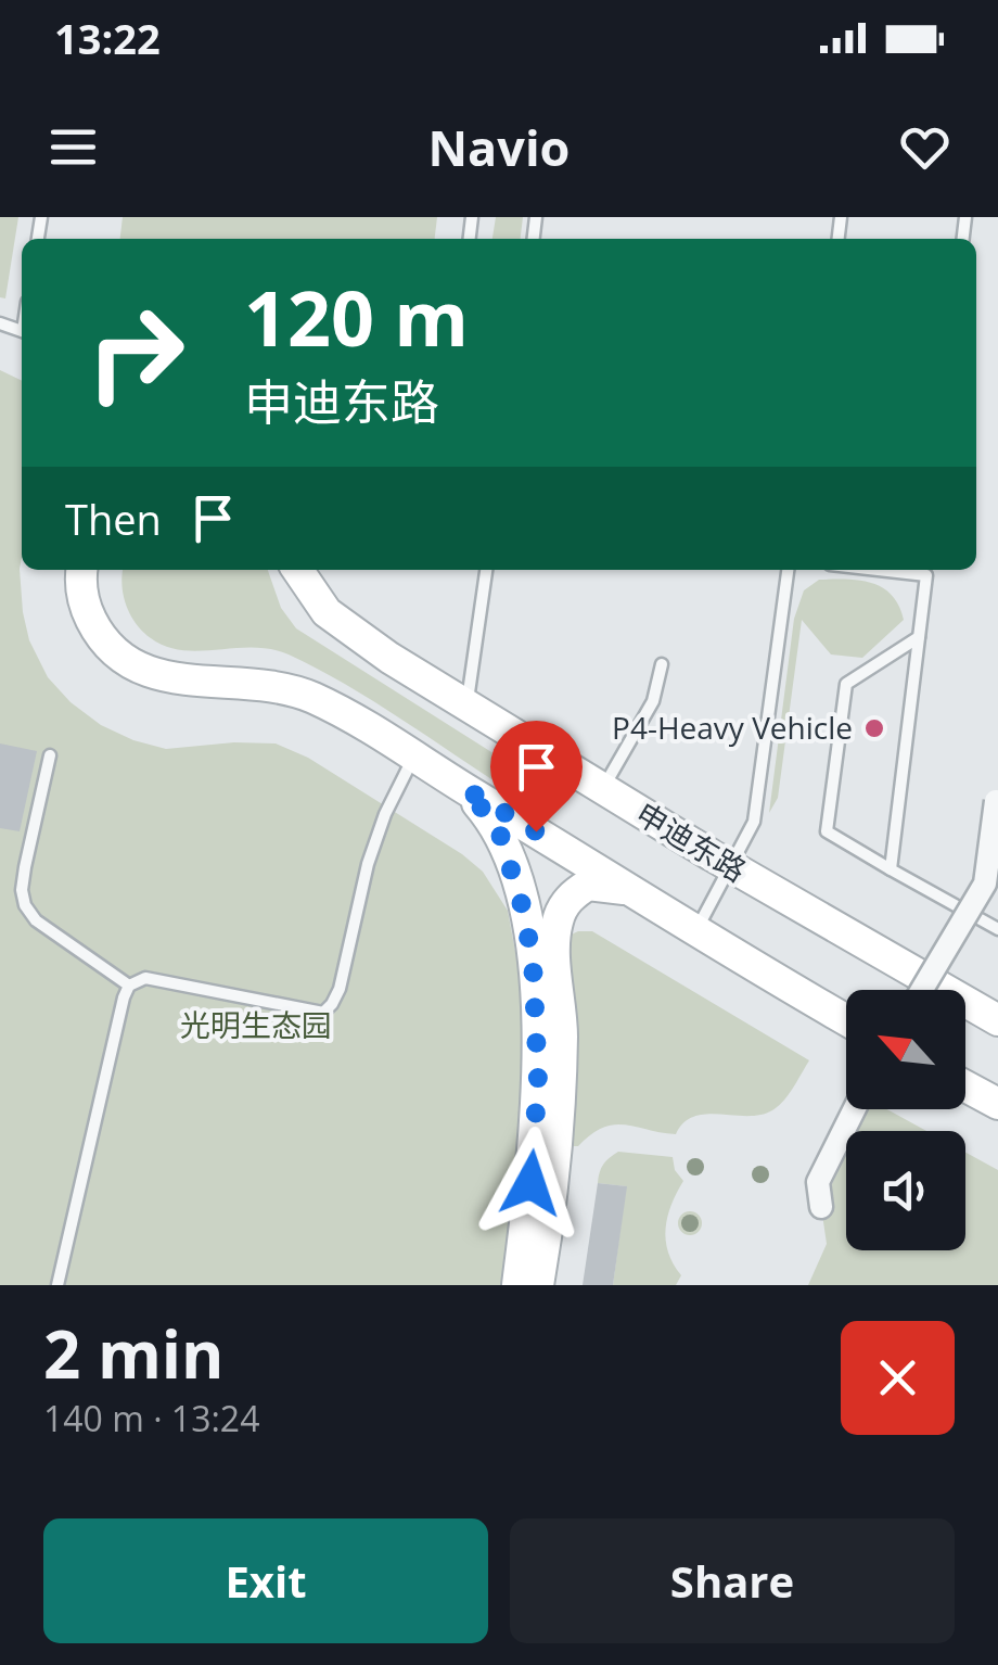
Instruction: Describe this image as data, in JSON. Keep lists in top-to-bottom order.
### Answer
{
  "streets": {
    "street": ["申迪东路"]
  },
  "parks": ["光明生态园"],
  "places": ["P4-Heavy Vehicle"],
  "north": "top left",
  "page": {
    "status": "13:22",
    "header": "Navio",
    "turn": ["120 m", "申迪东路"],
    "then": "Then",
    "heading": ["2 min", "140 m · 13:24"],
    "buttons": ["Exit", "Share"]
  }
}
